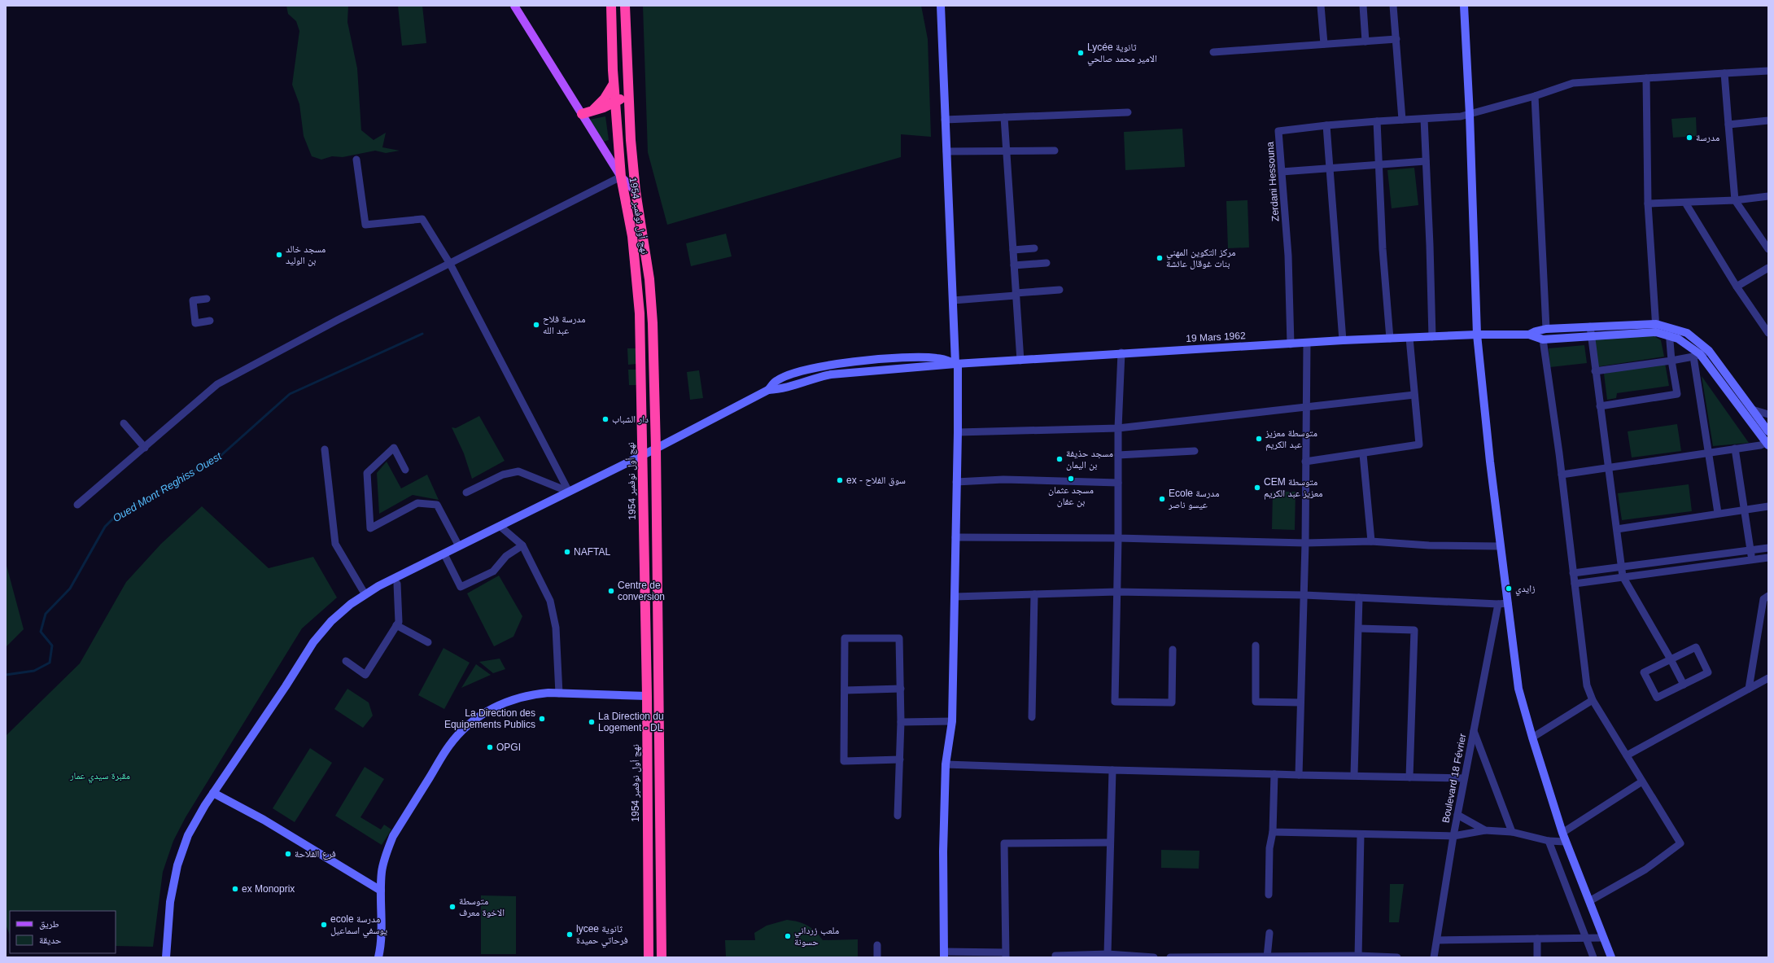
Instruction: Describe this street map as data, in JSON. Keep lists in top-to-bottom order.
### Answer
{
  "streets": {
    "highway": ["نهج أول نوفمبر 1954"],
    "street": ["Zerdani Hessouna", "19 Mars 1962", "Boulevard 18 Février"]
  },
  "crossings": [
    ["Zerdani Hessouna", "19 Mars 1962"],
    ["نهج أول نوفمبر 1954", "19 Mars 1962"]
  ],
  "water": ["Oued Mont Reghiss Ouest"],
  "parks": ["مقبرة سيدي عمار"],
  "places": [
    "Lycée ثانوية الامير محمد صالحي",
    "مدرسة",
    "مسجد خالد بن الوليد",
    "مركز التكوين المهني بنات غوقال عائشة",
    "مدرسة فلاح عبد الله",
    "دار الشباب",
    "متوسطة معزيز عبد الكريم",
    "مسجد حذيفة بن اليمان",
    "مسجد عثمان بن عفان",
    "ex - سوق الفلاح",
    "CEM متوسطة معزيز عبد الكريم",
    "Ecole مدرسة عيسو ناصر",
    "NAFTAL",
    "زايدي",
    "Centre de conversion",
    "La Direction des Equipements Publics",
    "La Direction du Logement - DL",
    "OPGI",
    "فرع الفلاحة",
    "ex Monoprix",
    "متوسطة الاخوة معرف",
    "ecole مدرسة يوسفي اسماعيل",
    "lycee ثانوية فرحاتي حميدة",
    "ملعب زرداني حسونة"
  ],
  "legend": ["طريق", "حديقة"]
}
